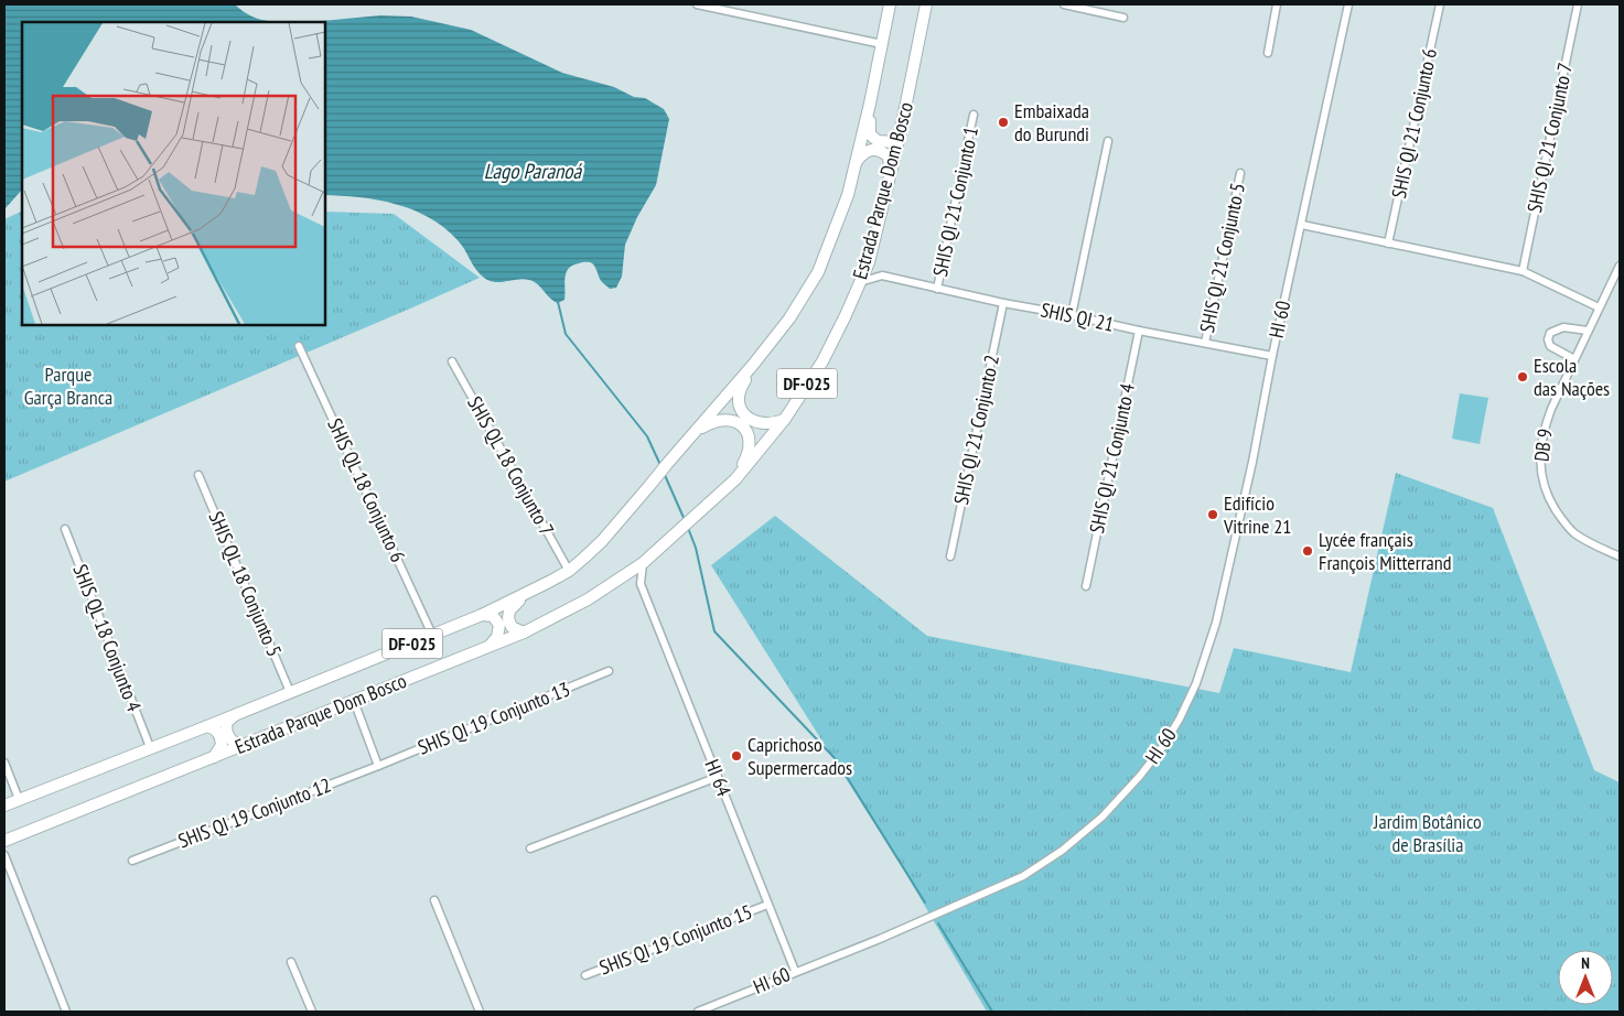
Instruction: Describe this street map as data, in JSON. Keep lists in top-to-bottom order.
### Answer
{
  "streets": {
    "main road": ["Estrada Parque Dom Bosco", "DF-025"],
    "street": [
      "SHIS QI 21 Conjunto 6",
      "SHIS QI 21 Conjunto 7",
      "SHIS QI 21 Conjunto 1",
      "SHIS QI 21 Conjunto 5",
      "SHIS QI 21",
      "HI 60",
      "SHIS QI 21 Conjunto 2",
      "DB 9",
      "SHIS QI 21 Conjunto 4",
      "SHIS QL 18 Conjunto 7",
      "SHIS QL 18 Conjunto 6",
      "SHIS QL 18 Conjunto 5",
      "SHIS QL 18 Conjunto 4",
      "SHIS QI 19 Conjunto 13",
      "HI 64",
      "SHIS QI 19 Conjunto 12",
      "SHIS QI 19 Conjunto 15"
    ]
  },
  "crossings": [
    ["Estrada Parque Dom Bosco", "SHIS QL 18 Conjunto 7"],
    ["Estrada Parque Dom Bosco", "SHIS QL 18 Conjunto 6"],
    ["Estrada Parque Dom Bosco", "SHIS QL 18 Conjunto 5"],
    ["Estrada Parque Dom Bosco", "SHIS QL 18 Conjunto 4"],
    ["Estrada Parque Dom Bosco", "HI 64"],
    ["SHIS QI 21 Conjunto 1", "SHIS QI 21"],
    ["SHIS QI 21 Conjunto 5", "SHIS QI 21"],
    ["SHIS QI 21", "HI 60"],
    ["SHIS QI 21", "SHIS QI 21 Conjunto 2"],
    ["SHIS QI 21", "SHIS QI 21 Conjunto 4"],
    ["HI 60", "HI 64"],
    ["SHIS QI 19 Conjunto 13", "SHIS QI 19 Conjunto 12"],
    ["HI 64", "SHIS QI 19 Conjunto 15"]
  ],
  "water": ["Lago Paranoá"],
  "parks": ["Parque Garça Branca", "Jardim Botânico de Brasília"],
  "places": [
    "Embaixada do Burundi",
    "Escola das Nações",
    "Edifício Vitrine 21",
    "Lycée français François Mitterrand",
    "Caprichoso Supermercados"
  ],
  "north": "top"
}
